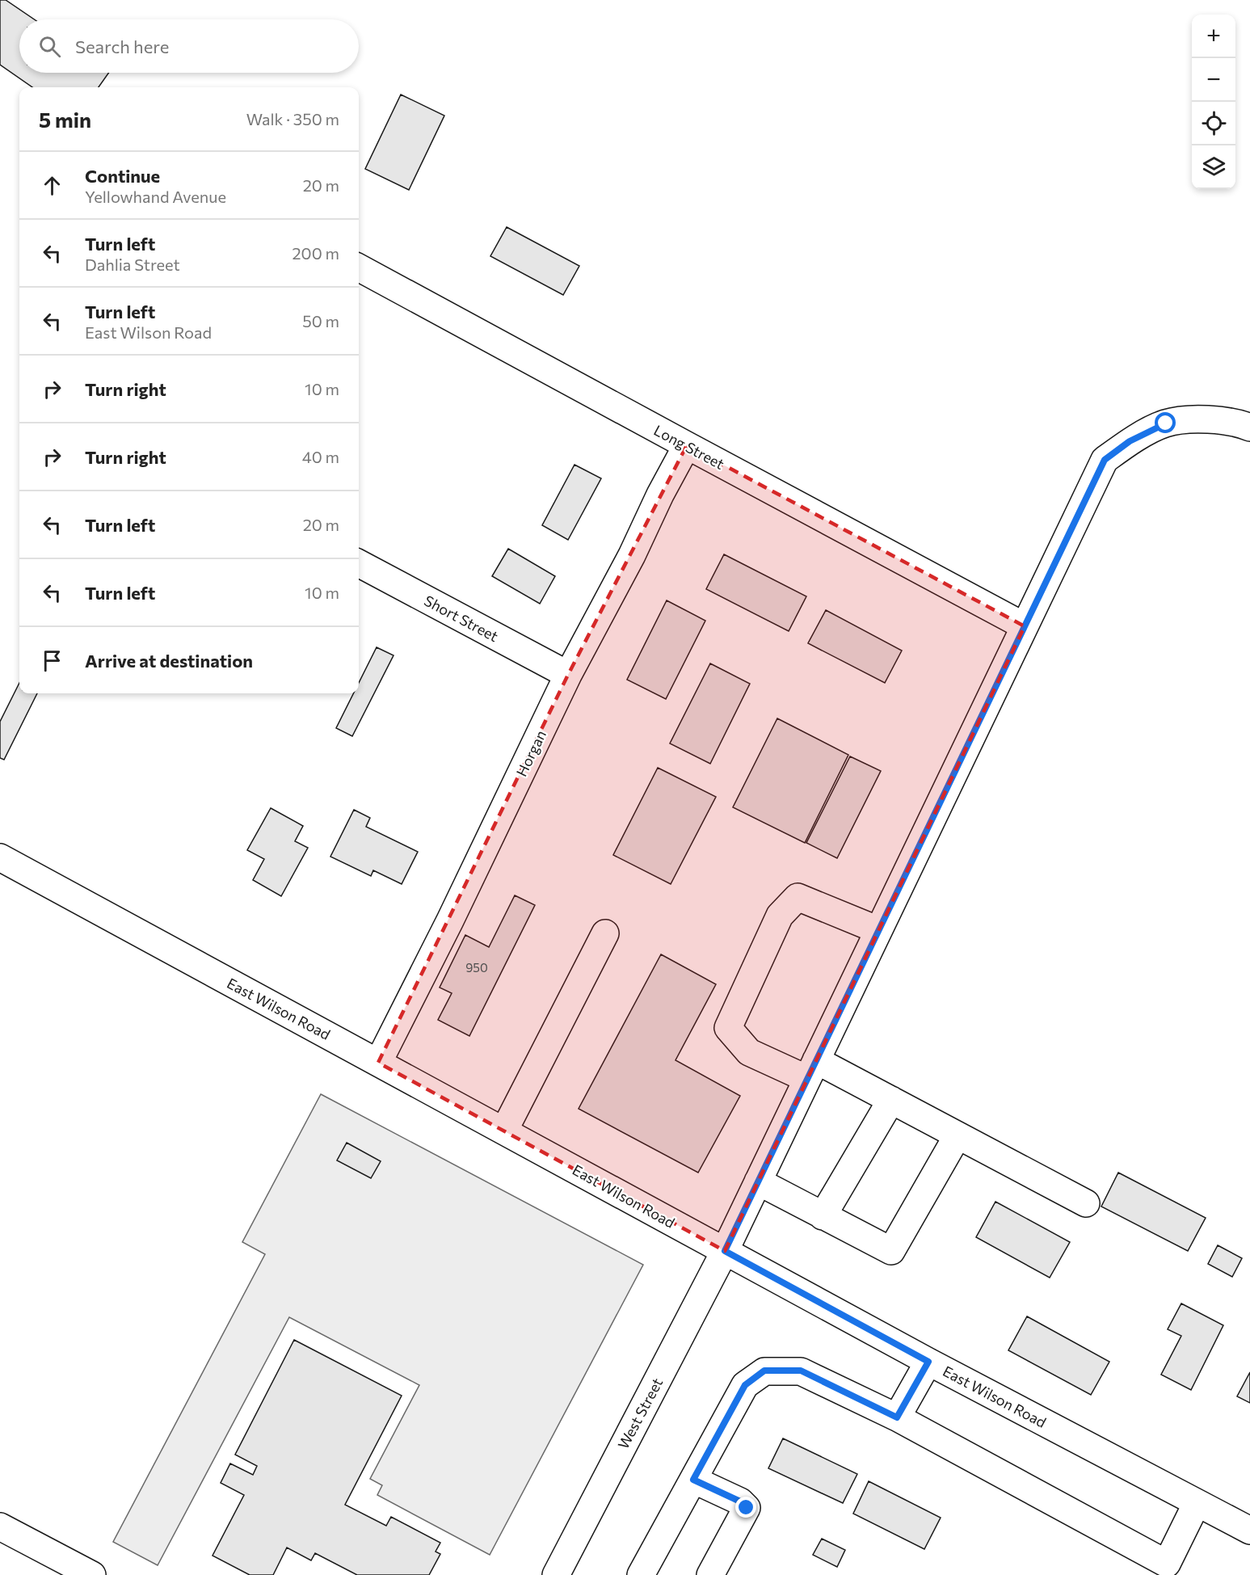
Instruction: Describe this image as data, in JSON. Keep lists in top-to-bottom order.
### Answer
{
  "streets": {
    "street": [
      "Long Street",
      "Short Street",
      "Horgan",
      "East Wilson Road",
      "West Street"
    ]
  },
  "crossings": [
    ["Long Street", "Horgan"],
    ["Long Street", "West Street"],
    ["Short Street", "Horgan"],
    ["Horgan", "East Wilson Road"],
    ["East Wilson Road", "West Street"]
  ],
  "house_numbers": ["950"],
  "page": {
    "map_buttons": ["+", "−"],
    "search": "Search here",
    "heading": ["5 min", "Walk · 350 m"],
    "list": [
      ["Continue", "Yellowhand Avenue", "20 m"],
      ["Turn left", "Dahlia Street", "200 m"],
      ["Turn left", "East Wilson Road", "50 m"],
      ["Turn right", "10 m"],
      ["Turn right", "40 m"],
      ["Turn left", "20 m"],
      ["Turn left", "10 m"],
      "Arrive at destination"
    ]
  }
}
